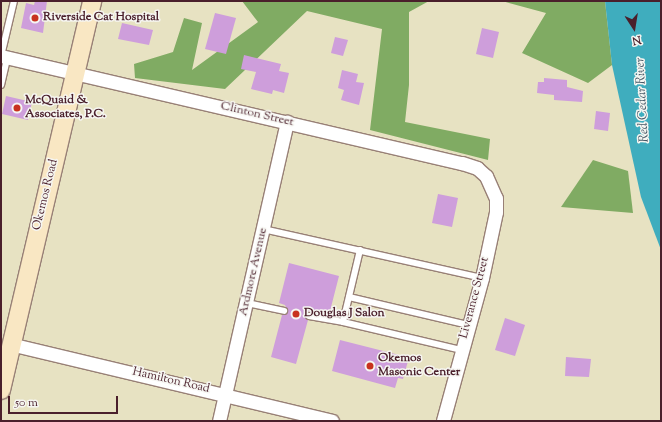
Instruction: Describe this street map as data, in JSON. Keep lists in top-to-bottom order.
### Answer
{
  "streets": {
    "main road": ["Okemos Road"],
    "street": [
      "Clinton Street",
      "Ardmore Avenue",
      "Liverance Street",
      "Hamilton Road"
    ]
  },
  "crossings": [
    ["Clinton Street", "Okemos Road"],
    ["Clinton Street", "Ardmore Avenue"],
    ["Clinton Street", "Liverance Street"],
    ["Okemos Road", "Hamilton Road"],
    ["Ardmore Avenue", "Hamilton Road"]
  ],
  "water": ["Red Cedar River"],
  "places": [
    "Riverside Cat Hospital",
    "McQuaid & Associates, P.C.",
    "Douglas J Salon",
    "Okemos Masonic Center"
  ],
  "scale_bar": "50 m",
  "north": "bottom"
}
